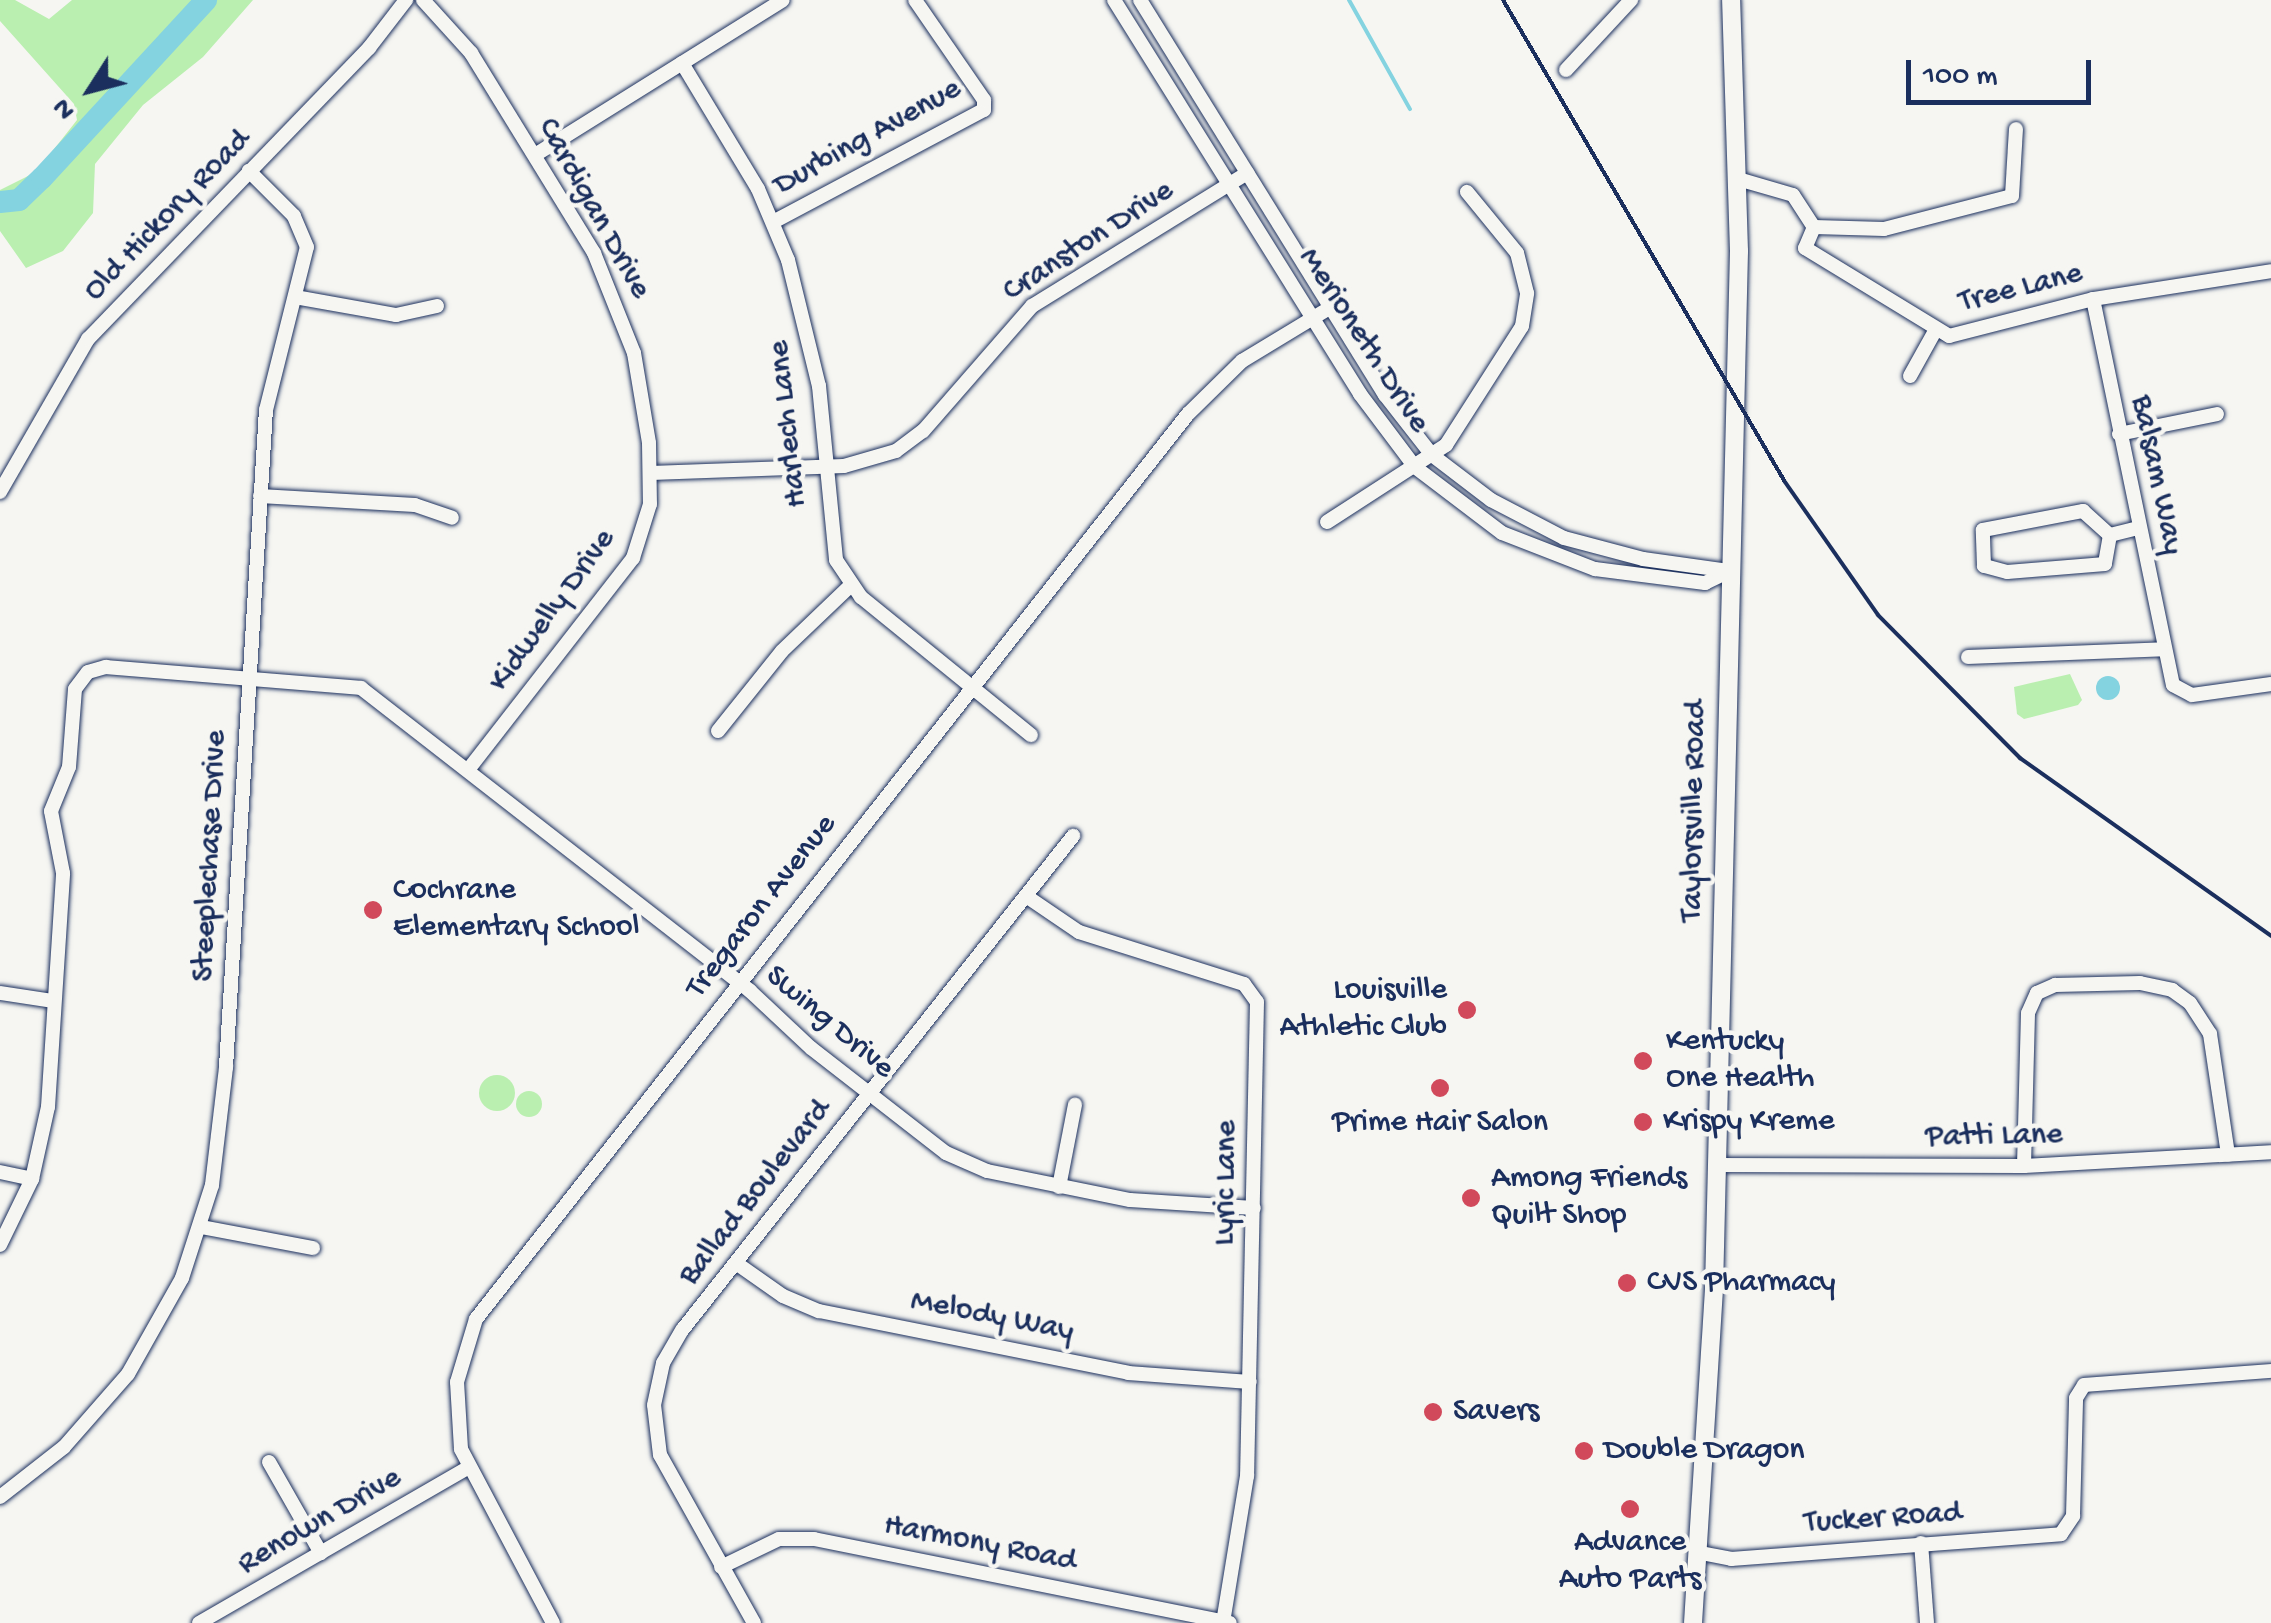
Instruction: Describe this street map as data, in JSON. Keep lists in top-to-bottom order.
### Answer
{
  "streets": {
    "main road": ["Taylorsville Road"],
    "street": [
      "Durbing Avenue",
      "Cardigan Drive",
      "Old Hickory Road",
      "Cranston Drive",
      "Tree Lane",
      "Merioneth Drive",
      "Harlech Lane",
      "Balsam Way",
      "Kidwelly Drive",
      "Steeplechase Drive",
      "Tregaron Avenue",
      "Swing Drive",
      "Patti Lane",
      "Lyric Lane",
      "Ballad Boulevard",
      "Melody Way",
      "Tucker Road",
      "Renown Drive",
      "Harmony Road"
    ]
  },
  "crossings": [
    ["Durbing Avenue", "Harlech Lane"],
    ["Cardigan Drive", "Cranston Drive"],
    ["Cardigan Drive", "Kidwelly Drive"],
    ["Old Hickory Road", "Steeplechase Drive"],
    ["Cranston Drive", "Merioneth Drive"],
    ["Cranston Drive", "Harlech Lane"],
    ["Cranston Drive", "Kidwelly Drive"],
    ["Tree Lane", "Balsam Way"],
    ["Tree Lane", "Taylorsville Road"],
    ["Merioneth Drive", "Taylorsville Road"],
    ["Merioneth Drive", "Tregaron Avenue"],
    ["Harlech Lane", "Tregaron Avenue"],
    ["Kidwelly Drive", "Swing Drive"],
    ["Taylorsville Road", "Patti Lane"],
    ["Taylorsville Road", "Tucker Road"],
    ["Steeplechase Drive", "Swing Drive"],
    ["Tregaron Avenue", "Swing Drive"],
    ["Tregaron Avenue", "Renown Drive"],
    ["Swing Drive", "Lyric Lane"],
    ["Swing Drive", "Ballad Boulevard"],
    ["Lyric Lane", "Ballad Boulevard"],
    ["Lyric Lane", "Melody Way"],
    ["Lyric Lane", "Harmony Road"],
    ["Ballad Boulevard", "Melody Way"],
    ["Ballad Boulevard", "Harmony Road"]
  ],
  "places": [
    "Cochrane Elementary School",
    "Louisville Athletic Club",
    "Kentucky One Health",
    "Prime Hair Salon",
    "Krispy Kreme",
    "Among Friends Quilt Shop",
    "CVS Pharmacy",
    "Savers",
    "Double Dragon",
    "Advance Auto Parts"
  ],
  "scale_bar": "100 m",
  "north": "bottom left"
}
